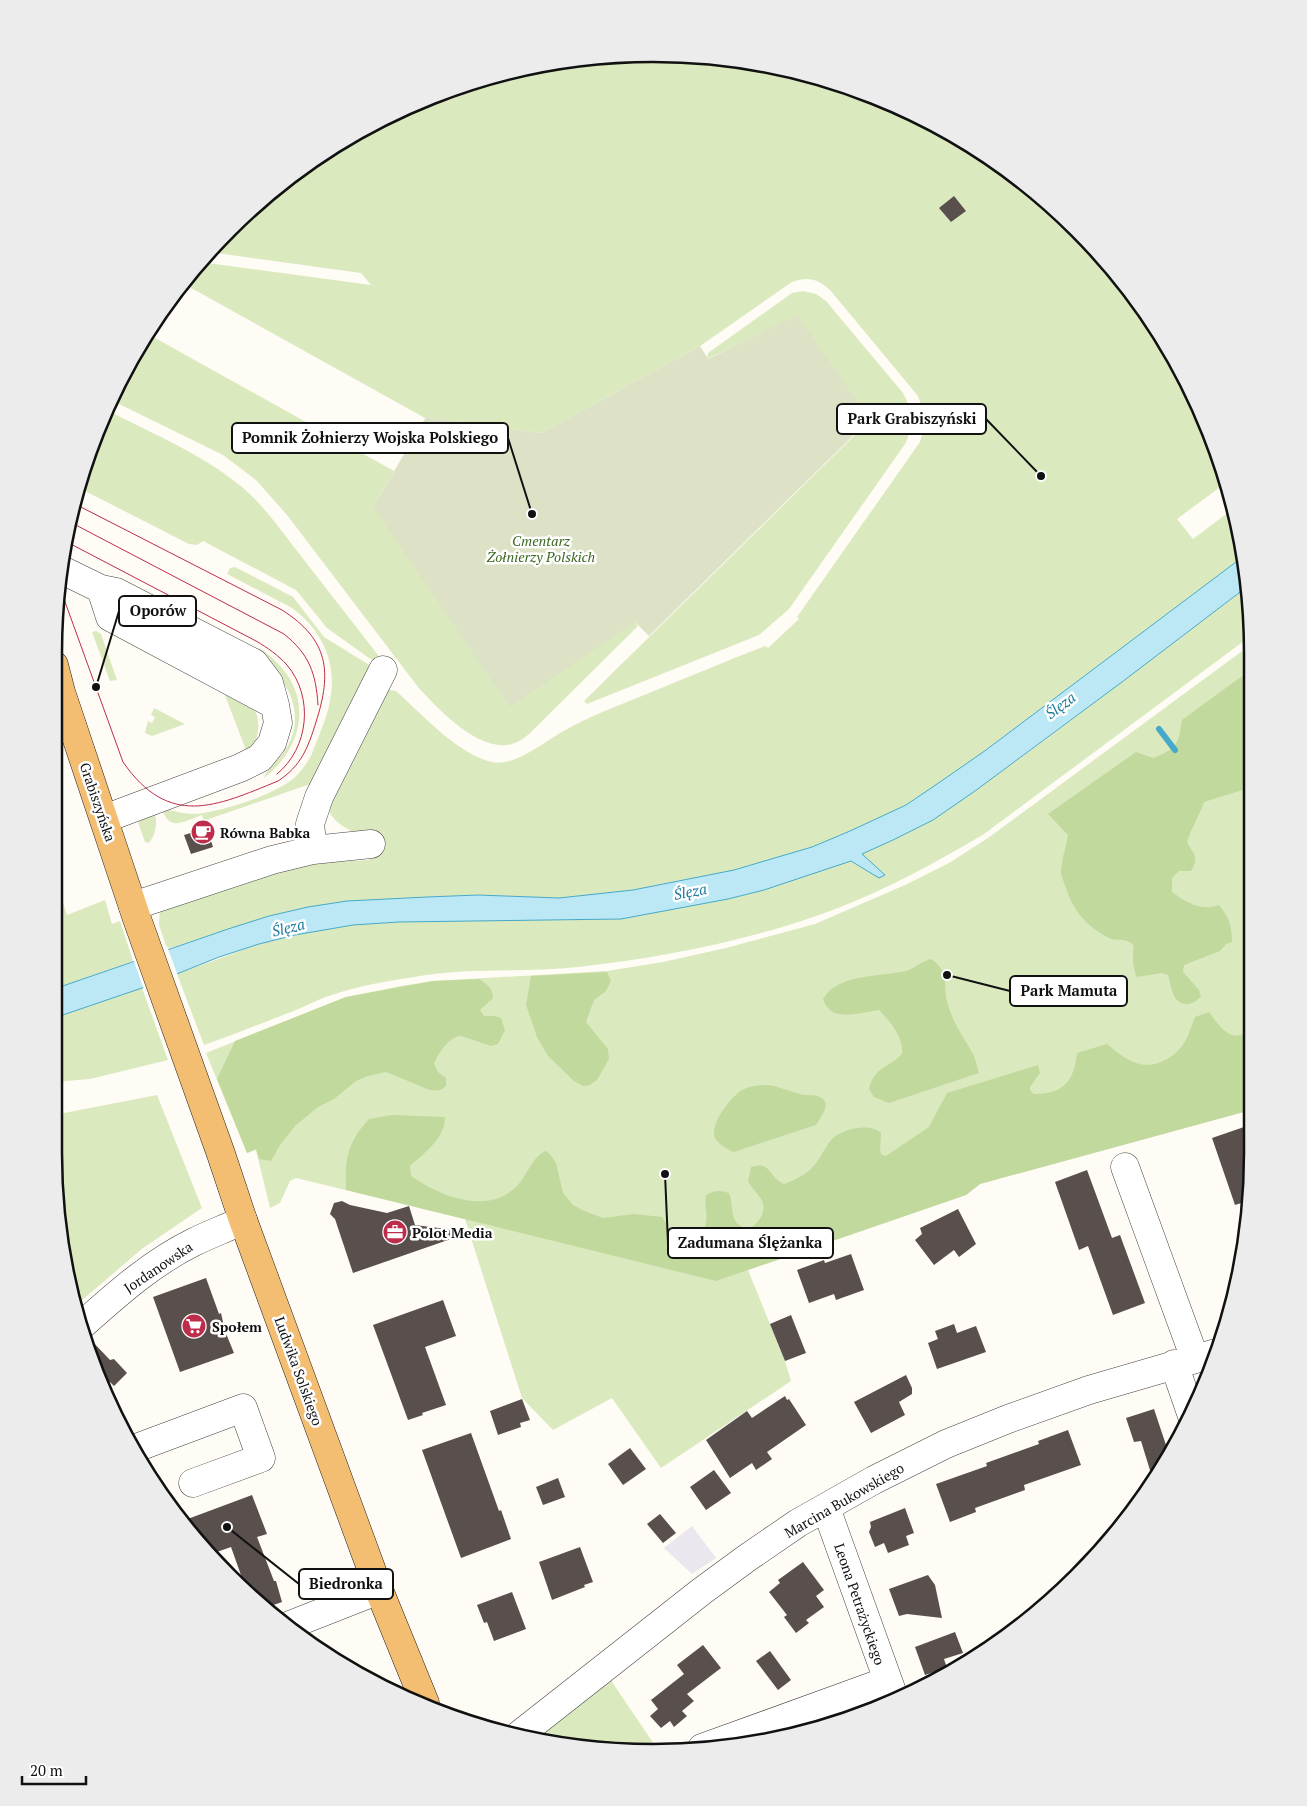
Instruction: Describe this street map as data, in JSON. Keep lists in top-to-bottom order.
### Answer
{
  "streets": {
    "main road": ["Grabiszyńska", "Ludwika Solskiego"],
    "street": ["Jordanowska", "Marcina Bukowskiego", "Leona Petrażyckiego"]
  },
  "crossings": [
    ["Grabiszyńska", "Ludwika Solskiego"],
    ["Jordanowska", "Ludwika Solskiego"],
    ["Marcina Bukowskiego", "Leona Petrażyckiego"]
  ],
  "water": ["Ślęza"],
  "parks": ["Cmentarz Żołnierzy Polskich"],
  "places": {
    "other": [
      "Park Grabiszyński",
      "Pomnik Żołnierzy Wojska Polskiego",
      "Oporów",
      "Park Mamuta",
      "Zadumana Ślężanka",
      "Biedronka"
    ],
    "cafe": ["Równa Babka"],
    "office": ["Polot Media"],
    "supermarket": ["Społem"]
  },
  "scale_bar": "20 m"
}
